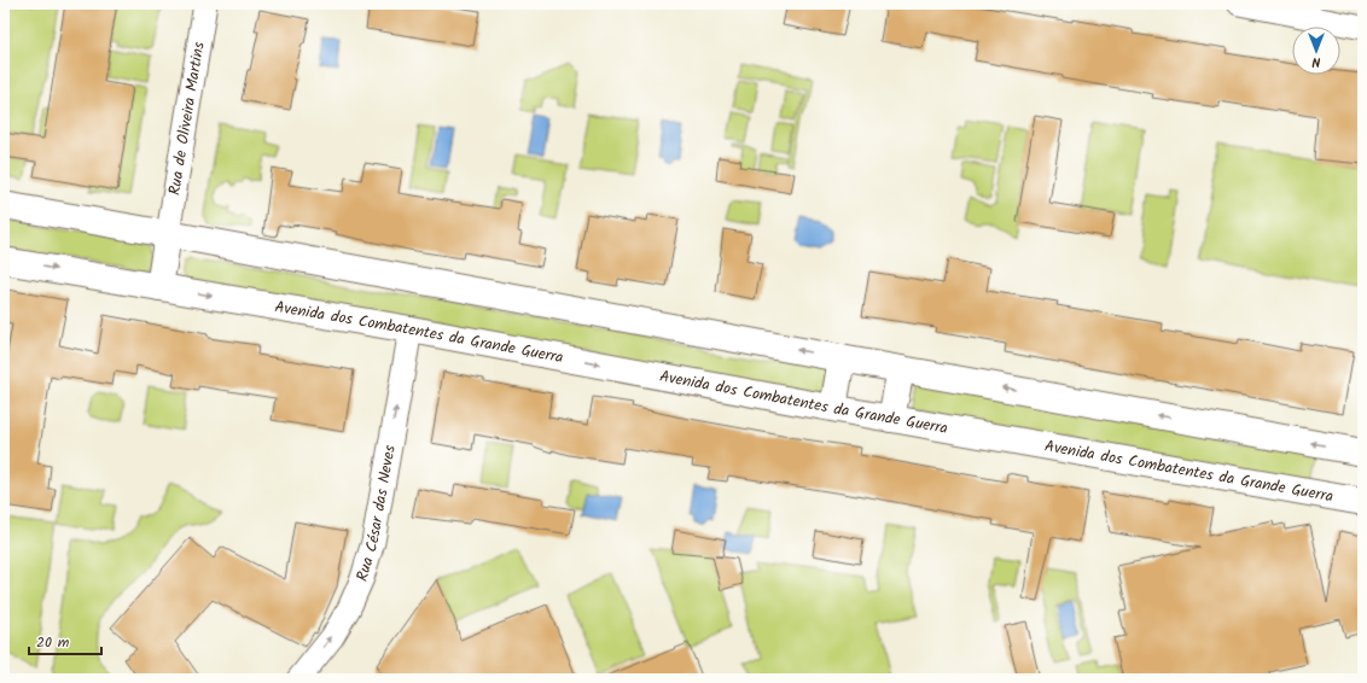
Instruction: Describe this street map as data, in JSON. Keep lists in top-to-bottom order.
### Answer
{
  "streets": {
    "main road": ["Avenida dos Combatentes da Grande Guerra"],
    "street": ["Rua de Oliveira Martins", "Rua César das Neves"]
  },
  "crossings": [
    ["Avenida dos Combatentes da Grande Guerra", "Rua César das Neves"]
  ],
  "one_way": ["Rua César das Neves"],
  "scale_bar": "20 m",
  "north": "bottom"
}
